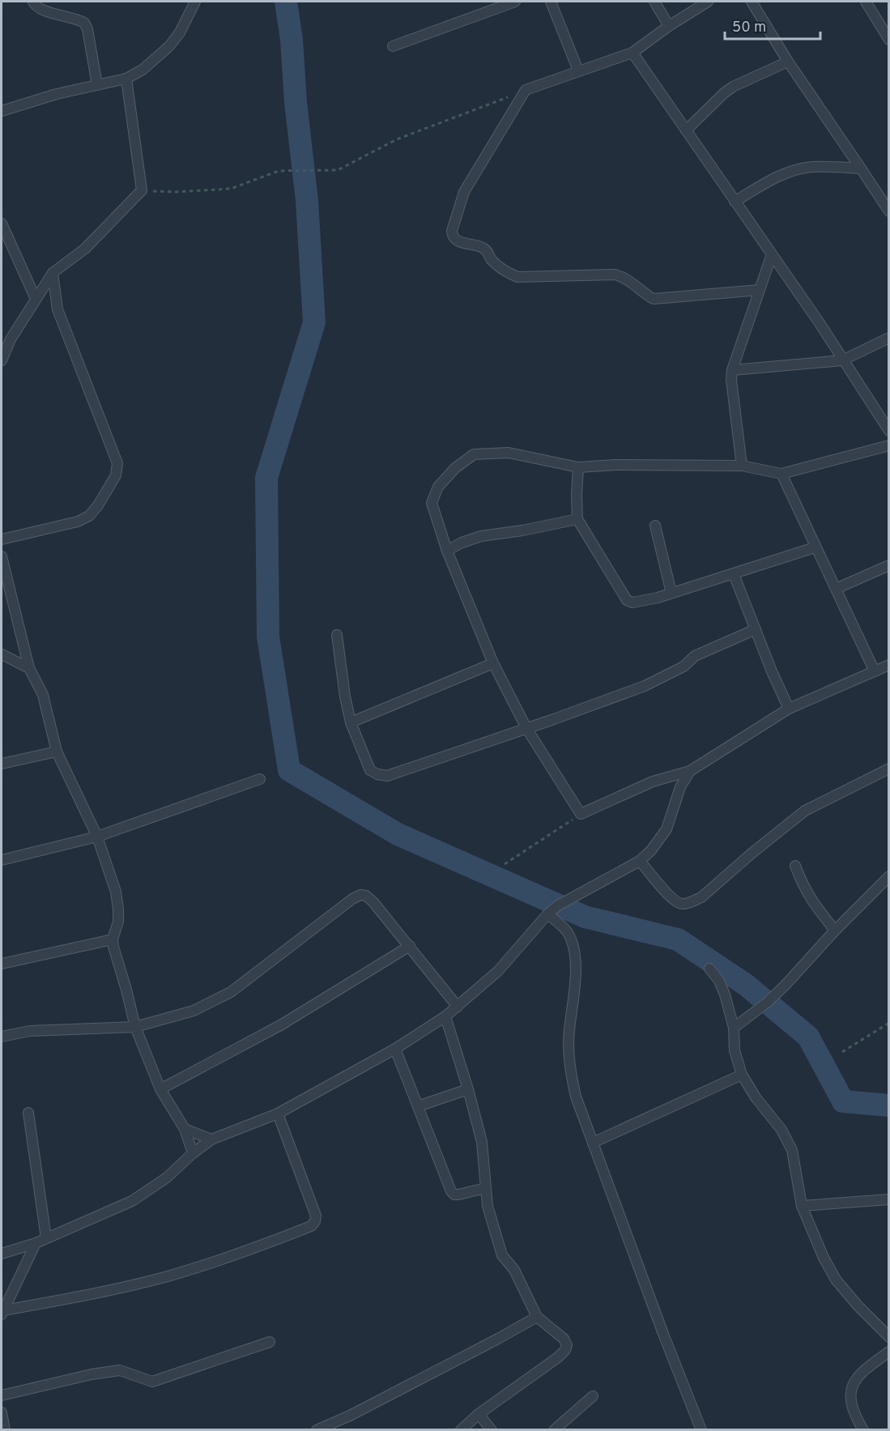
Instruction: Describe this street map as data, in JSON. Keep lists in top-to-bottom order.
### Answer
{
  "scale_bar": "50 m"
}
